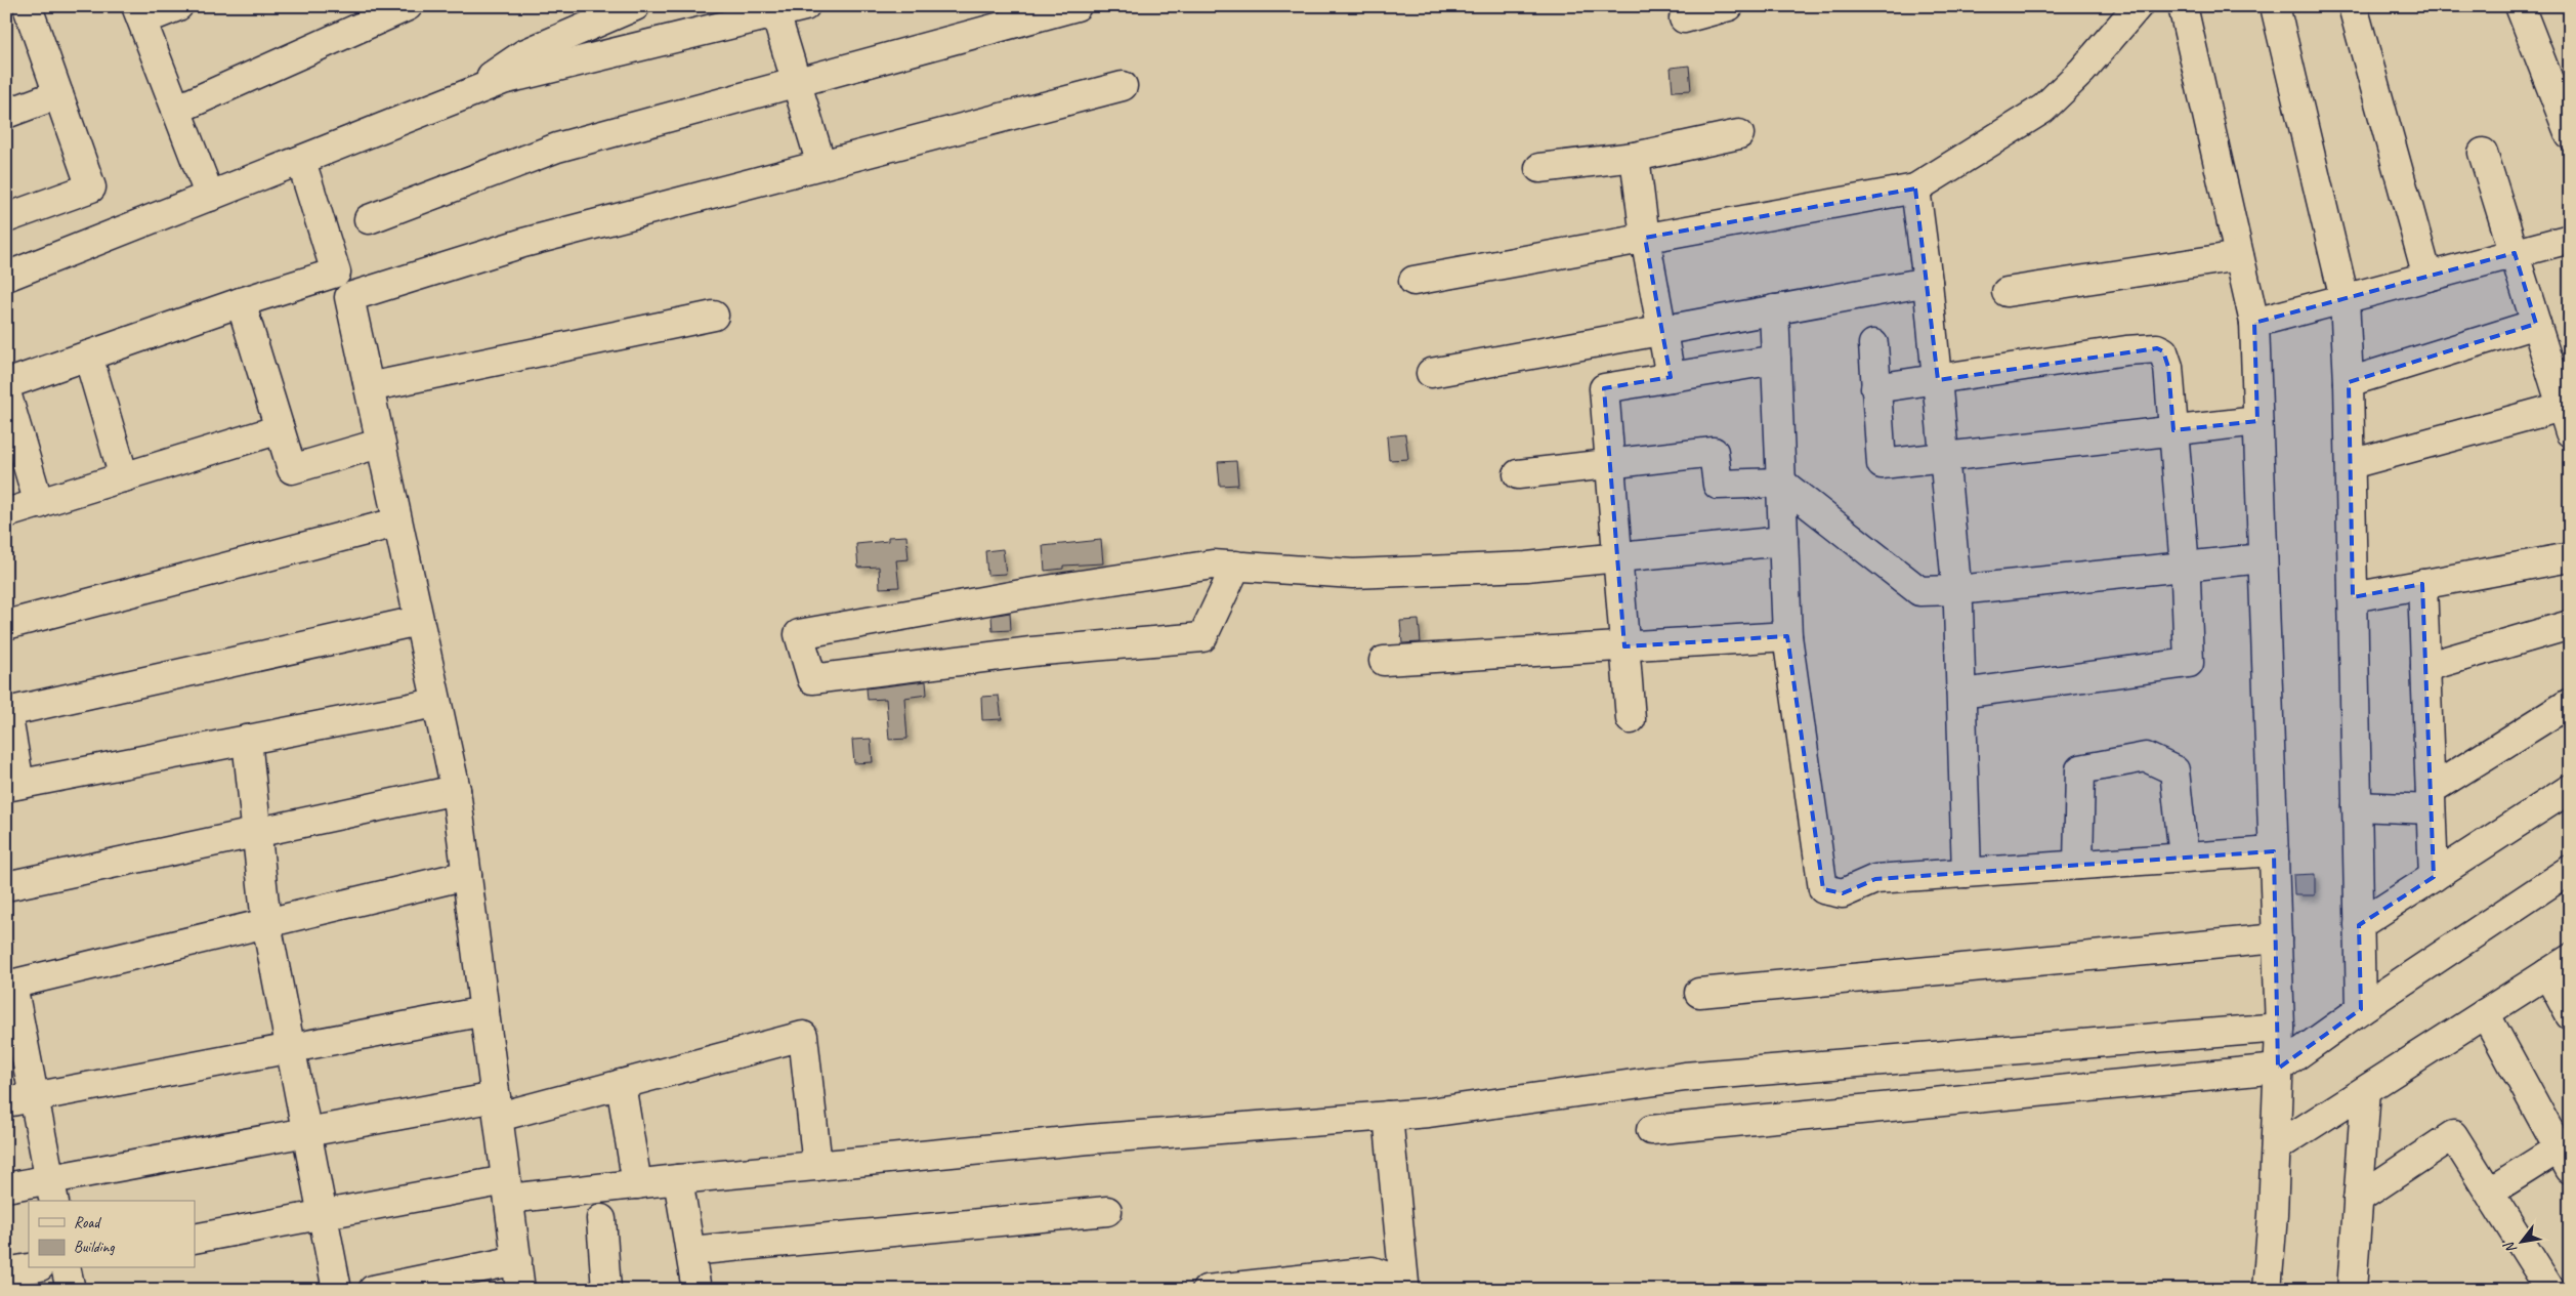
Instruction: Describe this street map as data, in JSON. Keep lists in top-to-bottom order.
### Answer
{
  "legend": ["Road", "Building"],
  "north": "bottom left"
}
